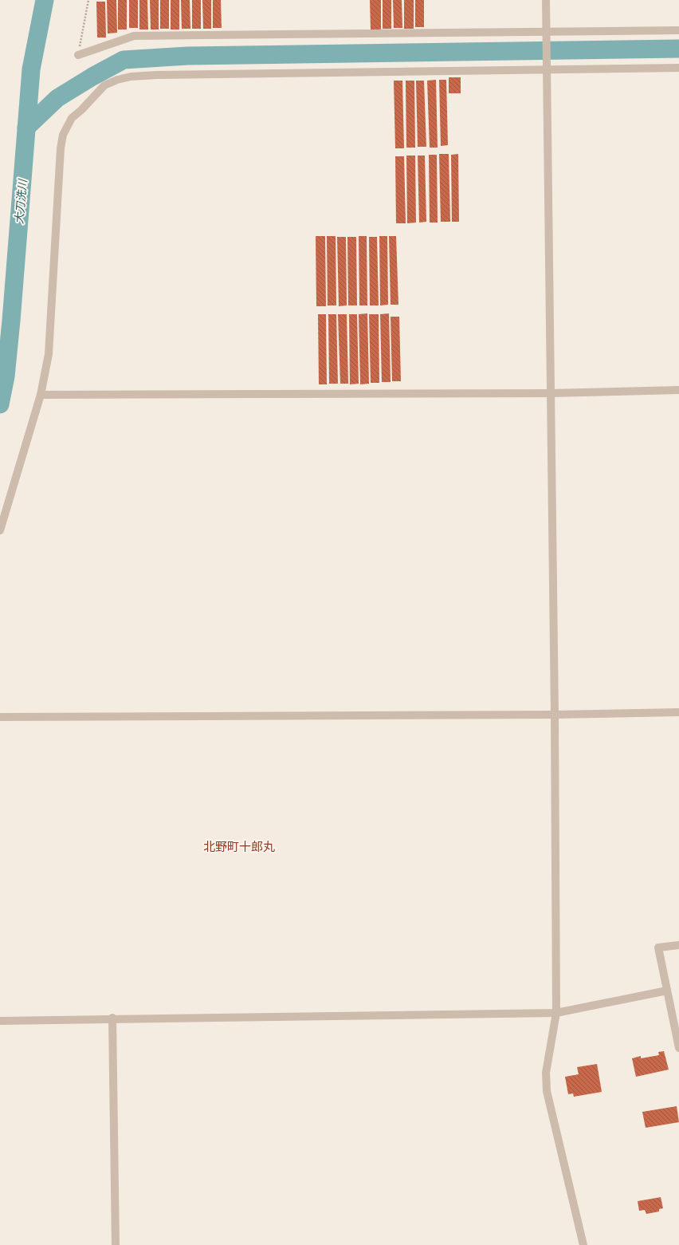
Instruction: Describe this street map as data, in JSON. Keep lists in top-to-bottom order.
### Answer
{
  "districts": ["北野町十郎丸"],
  "water": ["大刀洗川"]
}
